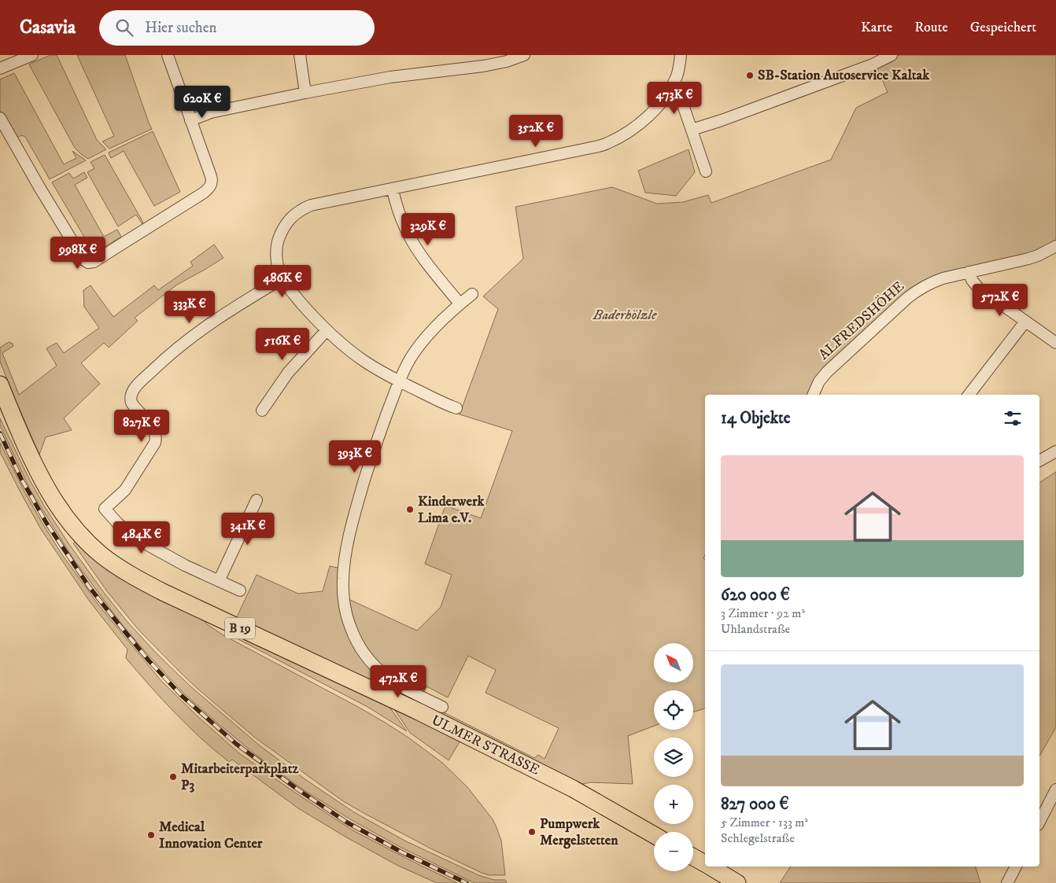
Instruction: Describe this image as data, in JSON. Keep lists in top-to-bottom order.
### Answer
{
  "streets": {
    "main road": ["B 19", "ULMER STRASSE"],
    "street": ["ALFREDSHÖHE"]
  },
  "parks": ["Baderhölzle"],
  "places": [
    "SB-Station Autoservice Kaltak",
    "Kinderwerk Lima e.V.",
    "Mitarbeiterparkplatz P3",
    "Pumpwerk Mergelstetten",
    "Medical Innovation Center"
  ],
  "north": "top left",
  "page": {
    "header": "Casavia",
    "search": "Hier suchen",
    "nav": ["Karte", "Route", "Gespeichert"],
    "price": [
      "473K €",
      "620K €",
      "352K €",
      "329K €",
      "998K €",
      "486K €",
      "572K €",
      "333K €",
      "516K €",
      "827K €",
      "393K €",
      "341K €",
      "484K €",
      "472K €"
    ],
    "heading": "14 Objekte",
    "list": [
      {
        "name": "620 000 €",
        "note": "3 Zimmer · 92 m² · Uhlandstraße"
      },
      {
        "name": "827 000 €",
        "note": "5 Zimmer · 133 m² · Schlegelstraße"
      }
    ],
    "map_buttons": ["+", "−"]
  }
}
